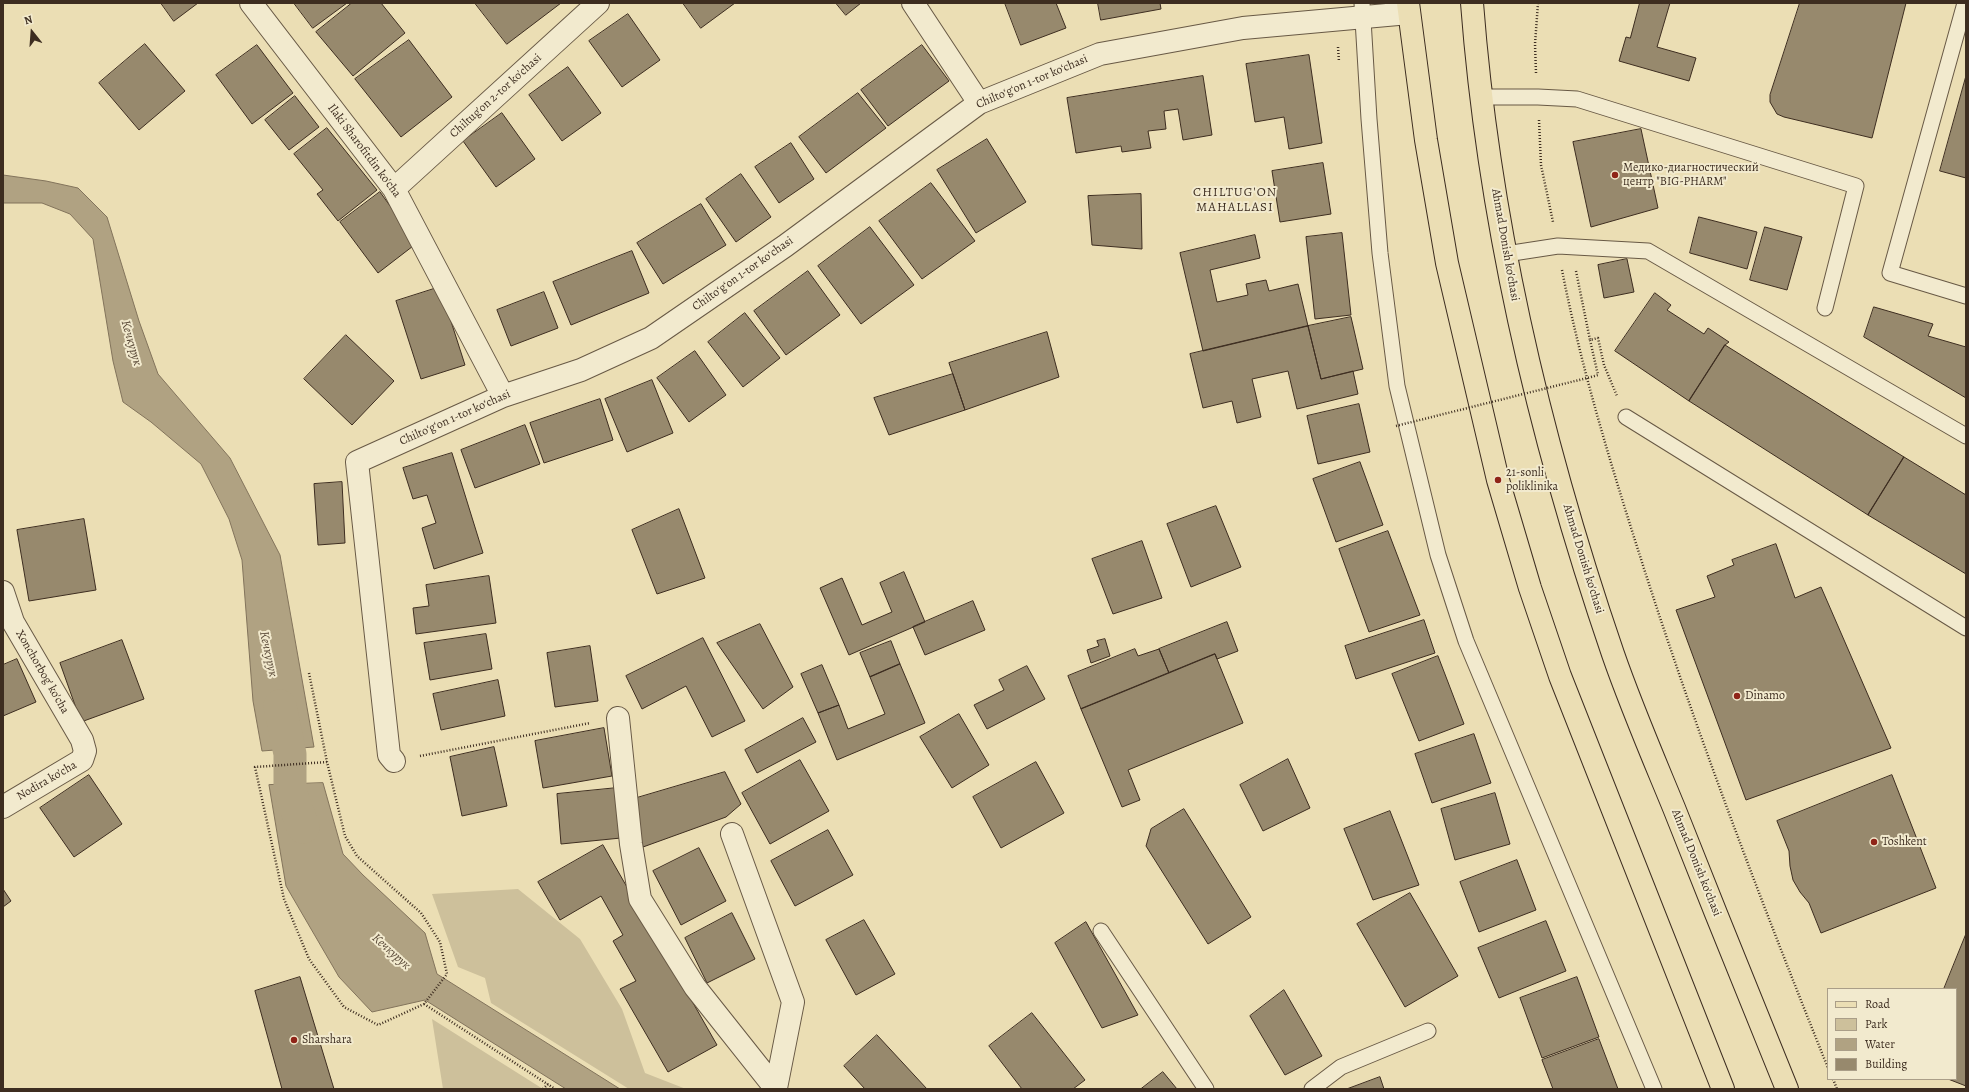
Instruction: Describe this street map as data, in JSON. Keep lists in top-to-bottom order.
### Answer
{
  "streets": {
    "main road": ["Ahmad Donish ko'chasi"],
    "street": [
      "Chiltoʻgʻon 1-tor koʻchasi",
      "Chiltug'on 2-tor ko'chasi",
      "Ilaki Sharofitdin ko'cha",
      "Xonchorbog' ko'cha",
      "Nodira ko'cha"
    ]
  },
  "crossings": [
    ["Chiltoʻgʻon 1-tor koʻchasi", "Ilaki Sharofitdin ko'cha"],
    ["Chiltug'on 2-tor ko'chasi", "Ilaki Sharofitdin ko'cha"],
    ["Xonchorbog' ko'cha", "Nodira ko'cha"]
  ],
  "districts": ["CHILTUG'ON MAHALLASI"],
  "water": ["Кечкурук"],
  "places": [
    "Медико-диагностический центр \"BIG-PHARM\"",
    "21-sonli poliklinika",
    "Dinamo",
    "Toshkent",
    "Sharshara"
  ],
  "legend": [
    "Road",
    "Park",
    "Water",
    "Building"
  ],
  "north": "top"
}
